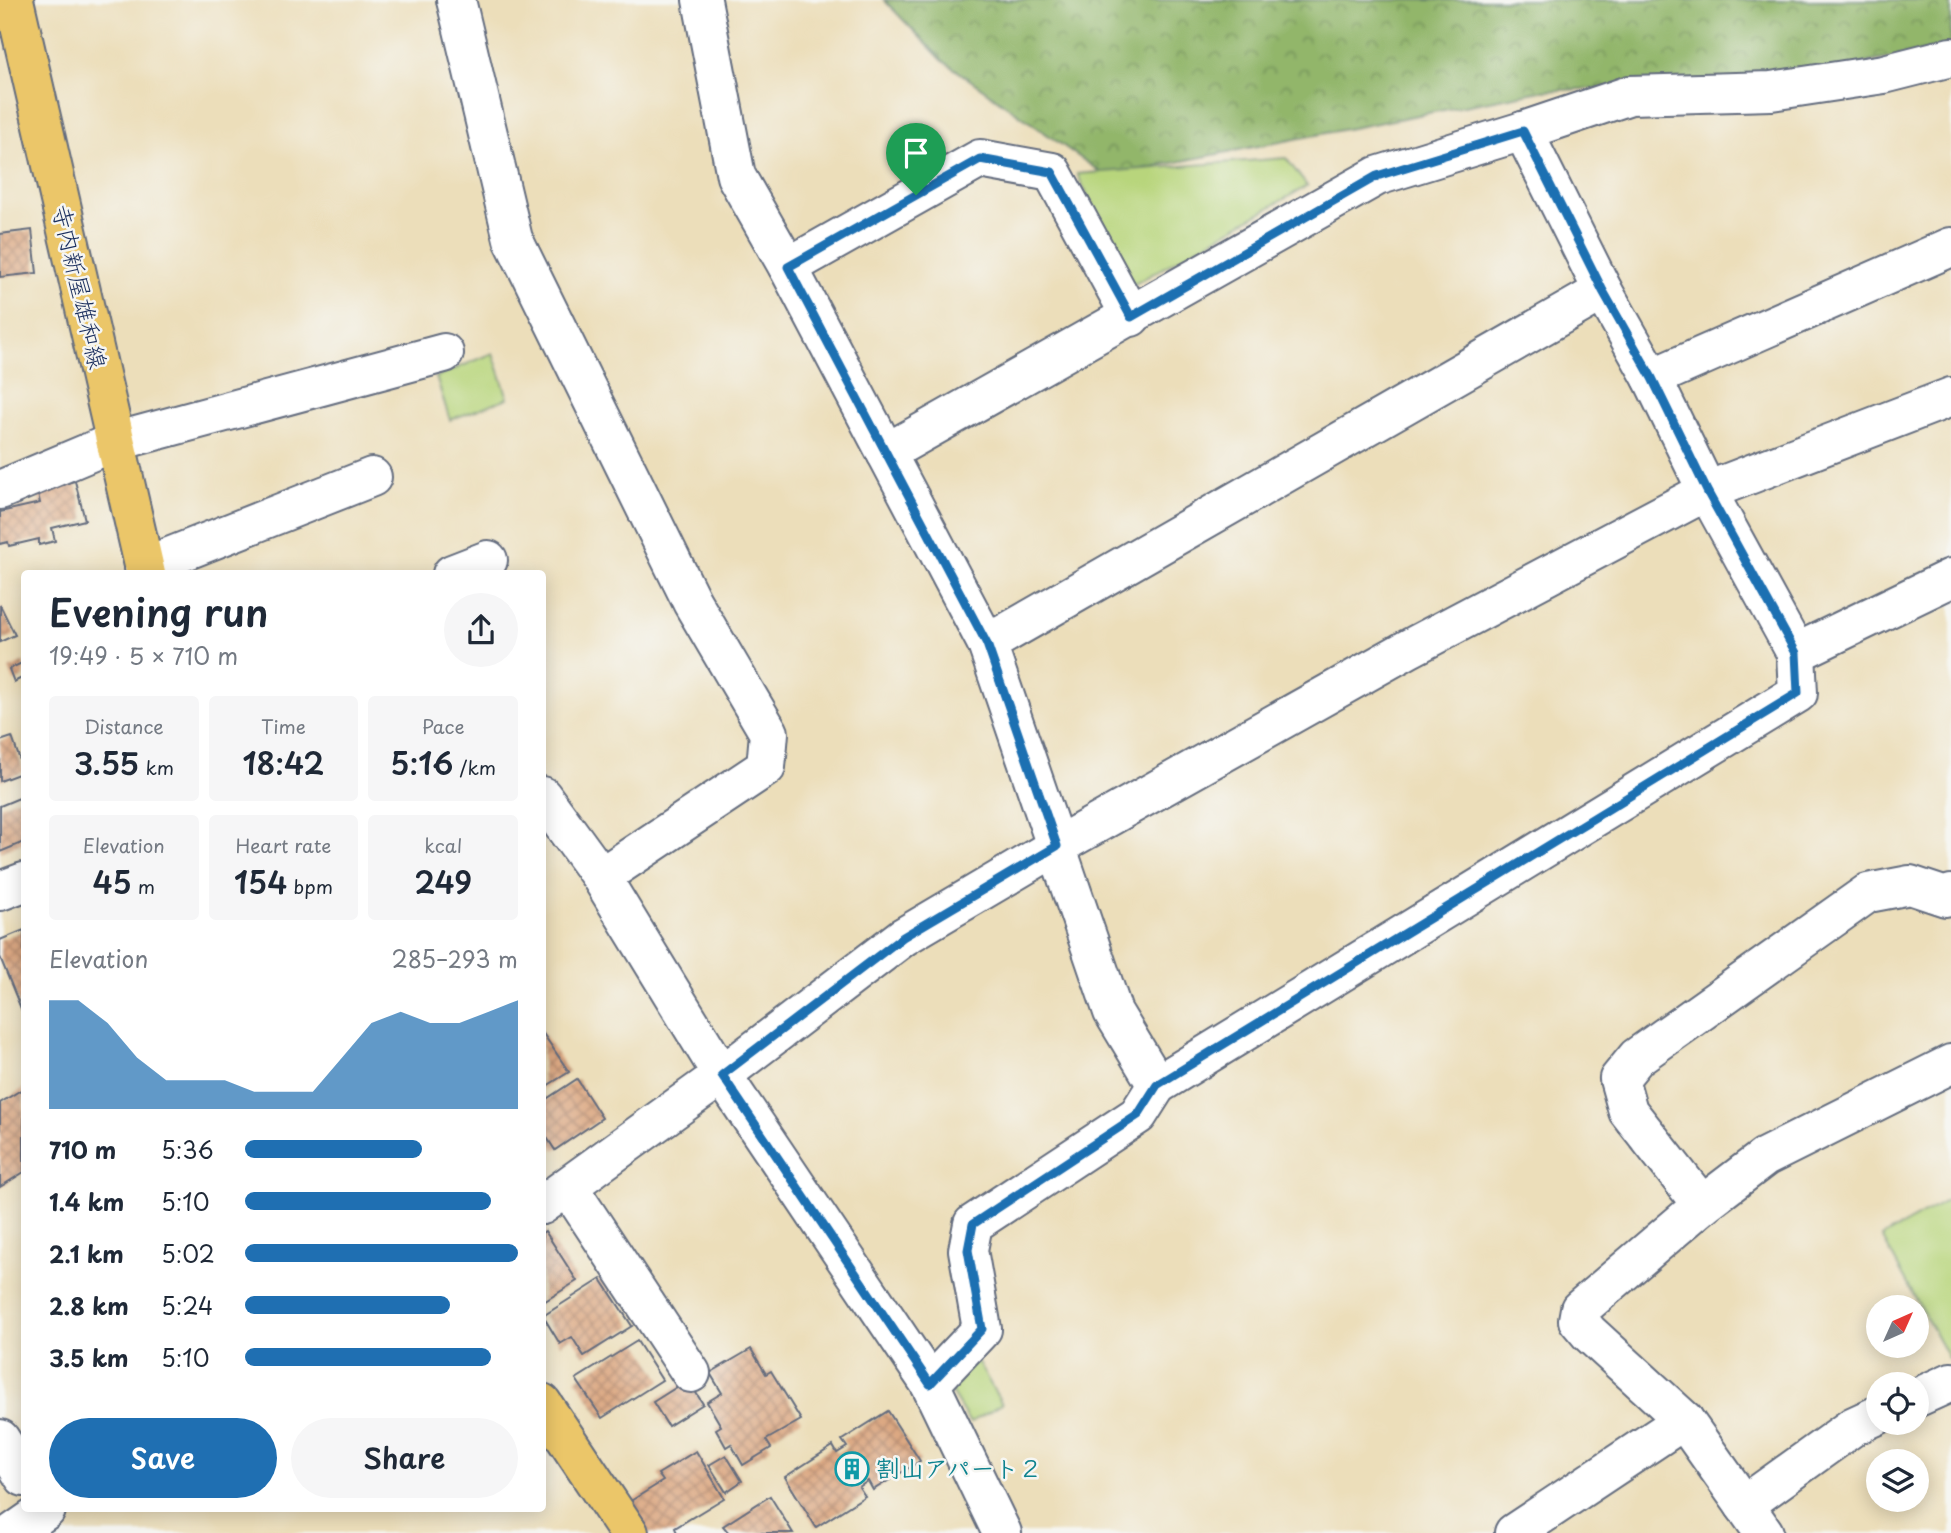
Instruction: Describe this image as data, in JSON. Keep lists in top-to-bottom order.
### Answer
{
  "streets": {
    "main road": ["寺内新屋雄和線"]
  },
  "places": {
    "building": ["割山アパート２"]
  },
  "north": "top right",
  "page": {
    "heading": ["Evening run", "19:49 · 5 × 710 m"],
    "stats": [
      ["Distance", "3.55 km"],
      ["Time", "18:42"],
      ["Pace", "5:16 /km"],
      ["Elevation", "45 m"],
      ["Heart rate", "154 bpm"],
      ["kcal", "249"]
    ],
    "chart": ["Elevation", "285–293 m"],
    "list": [
      {
        "name": "710 m",
        "note": "5:36"
      },
      {
        "name": "1.4 km",
        "note": "5:10"
      },
      {
        "name": "2.1 km",
        "note": "5:02"
      },
      {
        "name": "2.8 km",
        "note": "5:24"
      },
      {
        "name": "3.5 km",
        "note": "5:10"
      }
    ],
    "buttons": ["Save", "Share"]
  }
}
